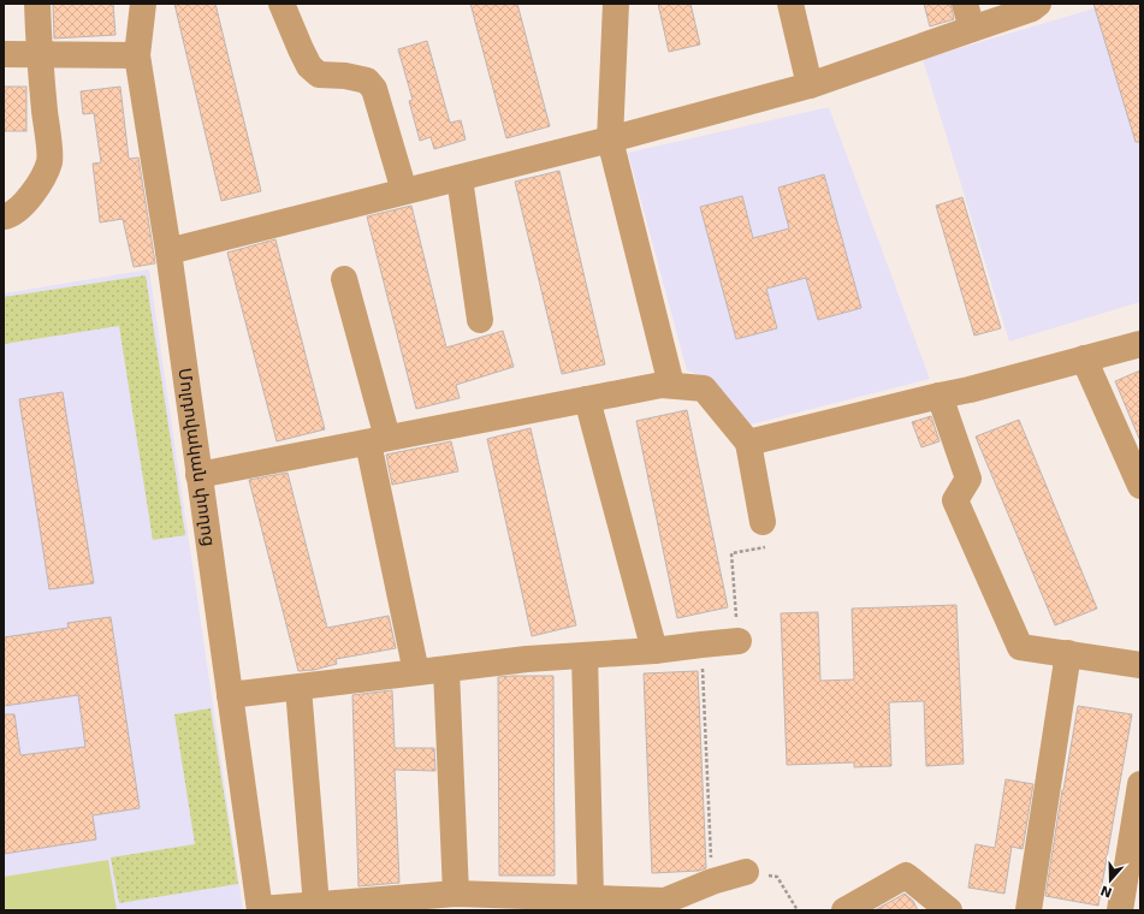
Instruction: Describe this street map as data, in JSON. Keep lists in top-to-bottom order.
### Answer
{
  "streets": {
    "street": ["Մոլդովական փողոց"]
  },
  "north": "bottom"
}
